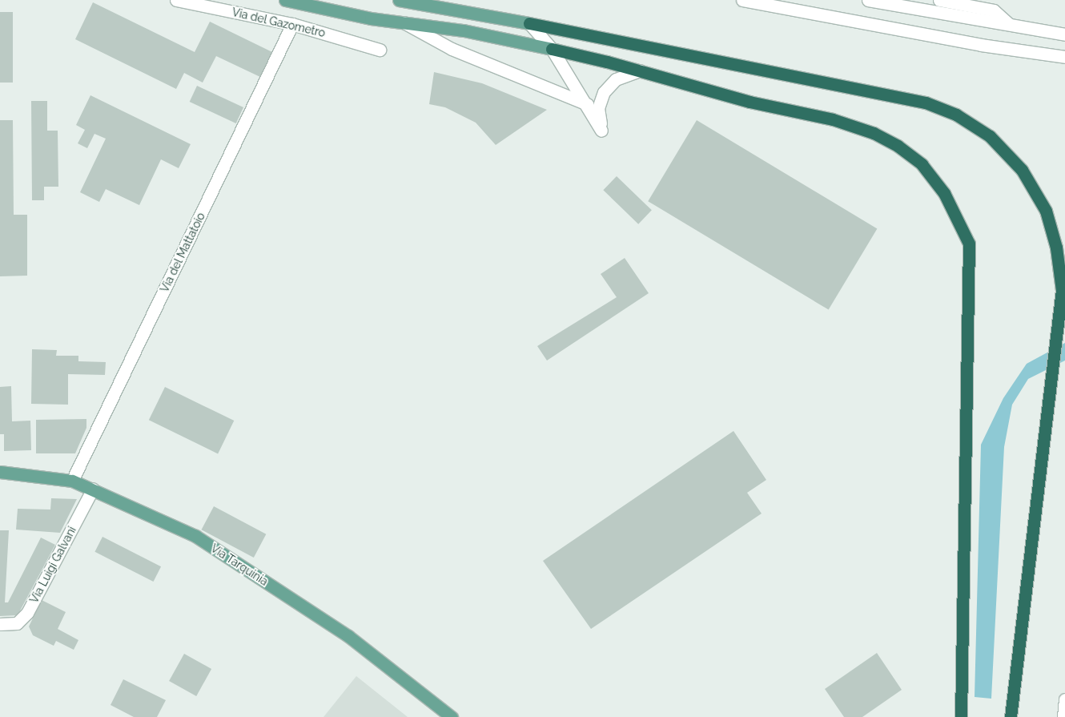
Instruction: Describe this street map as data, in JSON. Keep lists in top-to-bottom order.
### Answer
{
  "streets": {
    "main road": ["Via Tarquinia"],
    "street": ["Via del Gazometro", "Via del Mattatoio", "Via Luigi Galvani"]
  },
  "crossings": [
    ["Via del Gazometro", "Via del Mattatoio"],
    ["Via del Mattatoio", "Via Tarquinia"],
    ["Via Luigi Galvani", "Via Tarquinia"]
  ]
}
